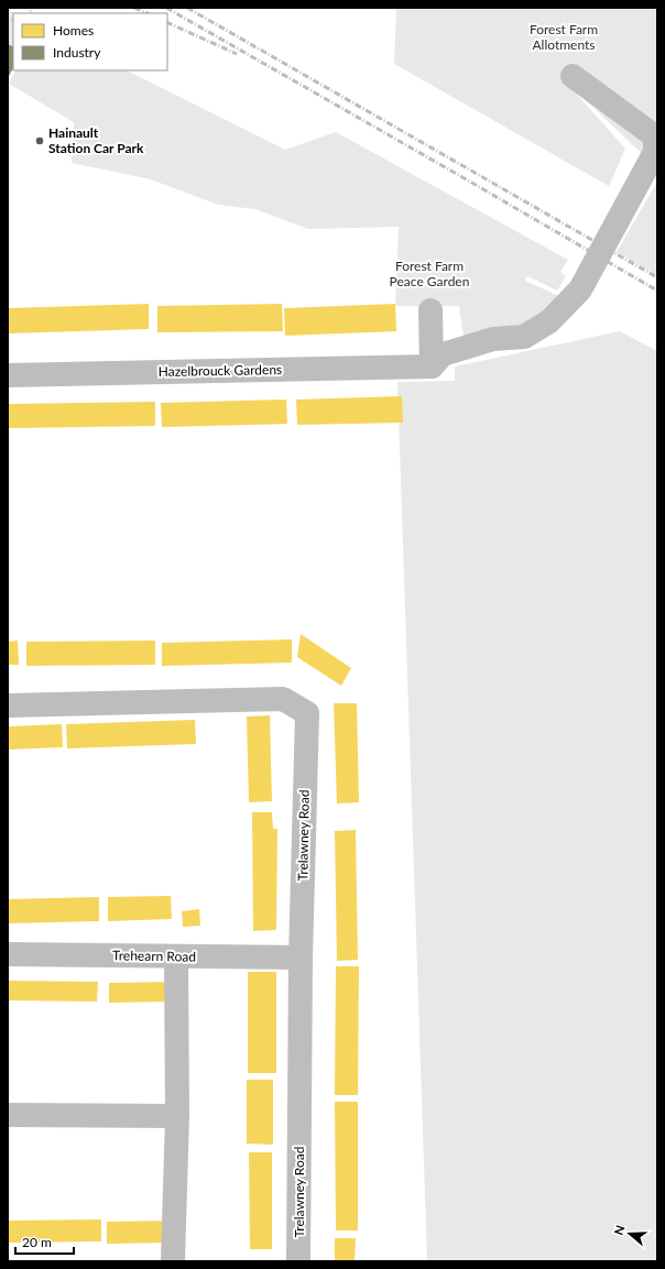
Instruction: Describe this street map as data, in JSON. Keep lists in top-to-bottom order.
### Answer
{
  "streets": {
    "street": ["Hazelbrouck Gardens", "Trelawney Road", "Trehearn Road"]
  },
  "crossings": [
    ["Trelawney Road", "Trehearn Road"]
  ],
  "parks": ["Forest Farm Allotments", "Forest Farm Peace Garden"],
  "places": ["Hainault Station Car Park"],
  "legend": ["Homes", "Industry"],
  "scale_bar": "20 m",
  "north": "left"
}
